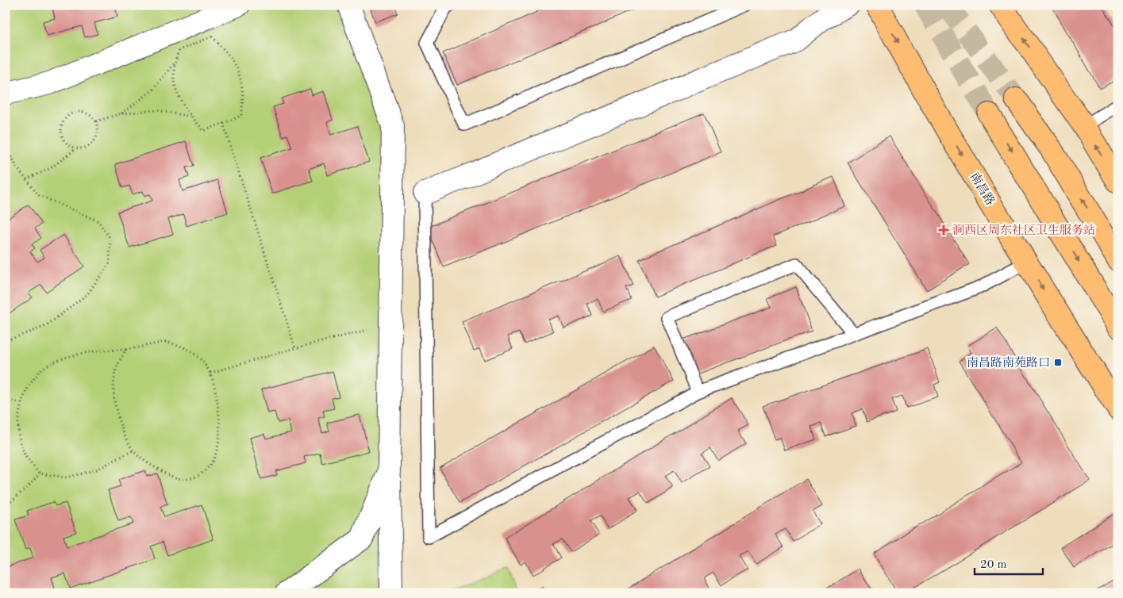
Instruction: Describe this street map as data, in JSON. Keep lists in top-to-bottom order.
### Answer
{
  "streets": {
    "main road": ["南昌路"]
  },
  "places": {
    "health": ["涧西区周东社区卫生服务站"],
    "transit": ["南昌路南苑路口"]
  },
  "scale_bar": "20 m"
}
